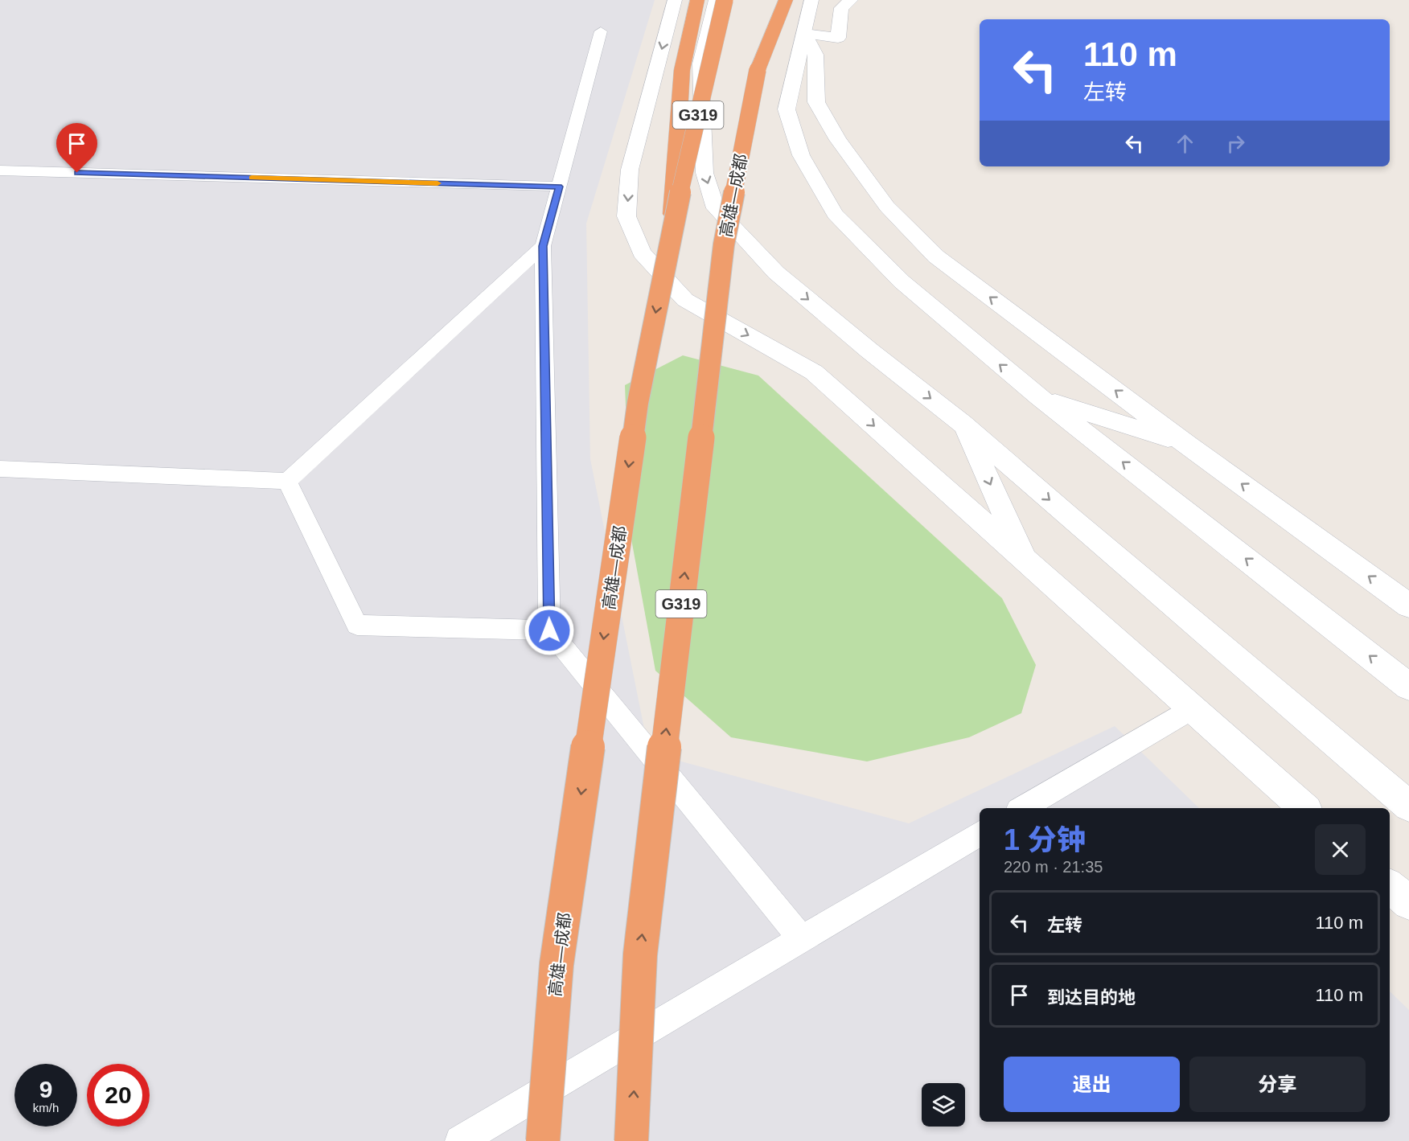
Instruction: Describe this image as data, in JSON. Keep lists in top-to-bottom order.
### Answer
{
  "streets": {
    "highway": ["G319", "高雄—成都"]
  },
  "page": {
    "turn": ["110 m", "左转"],
    "heading": ["1 分钟", "220 m · 21:35"],
    "list": [
      {
        "name": "左转",
        "value": "110 m"
      },
      {
        "name": "到达目的地",
        "value": "110 m"
      }
    ],
    "buttons": ["退出", "分享"],
    "speed": "9 km/h",
    "limit": "20"
  }
}
